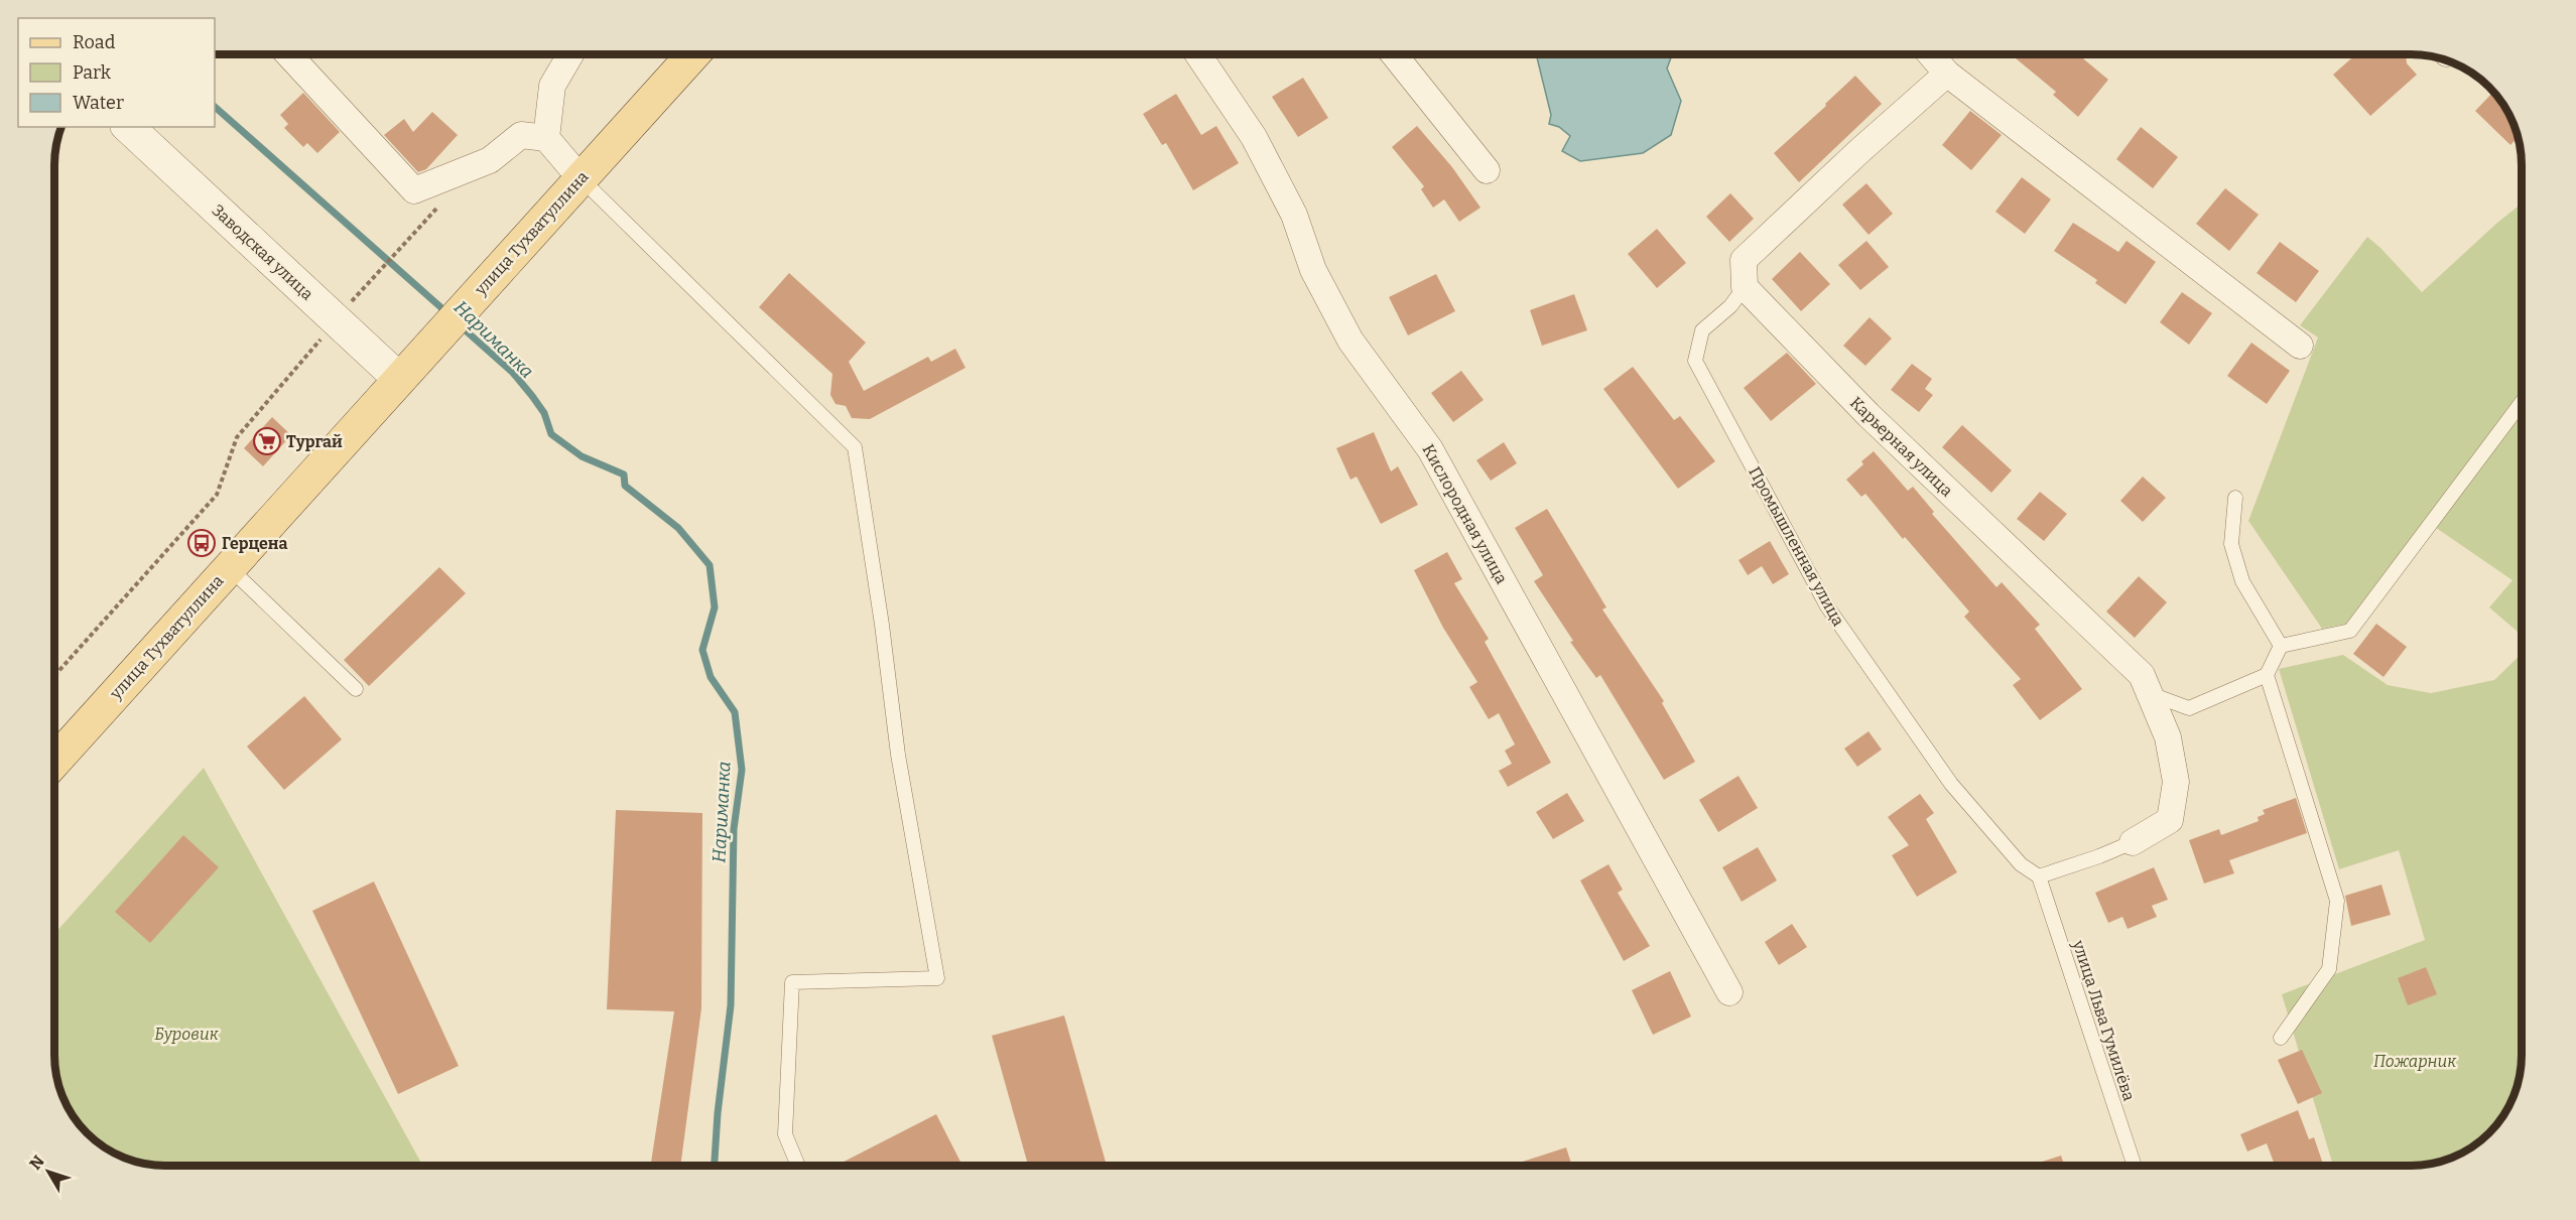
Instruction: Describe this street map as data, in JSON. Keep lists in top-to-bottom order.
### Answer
{
  "streets": {
    "main road": ["улица Тухватуллина"],
    "street": ["Заводская улица", "Карьерная улица", "Кислородная улица"],
    "lane": ["Промышленная улица", "улица Льва Гумилёва"]
  },
  "crossings": [
    ["улица Тухватуллина", "Заводская улица"],
    ["Карьерная улица", "Промышленная улица"],
    ["Промышленная улица", "улица Льва Гумилёва"]
  ],
  "water": ["Нариманка"],
  "parks": ["Буровик", "Пожарник"],
  "places": {
    "supermarket": ["Тургай"],
    "bus stop": ["Герцена"]
  },
  "legend": ["Road", "Park", "Water"],
  "north": "top left"
}
